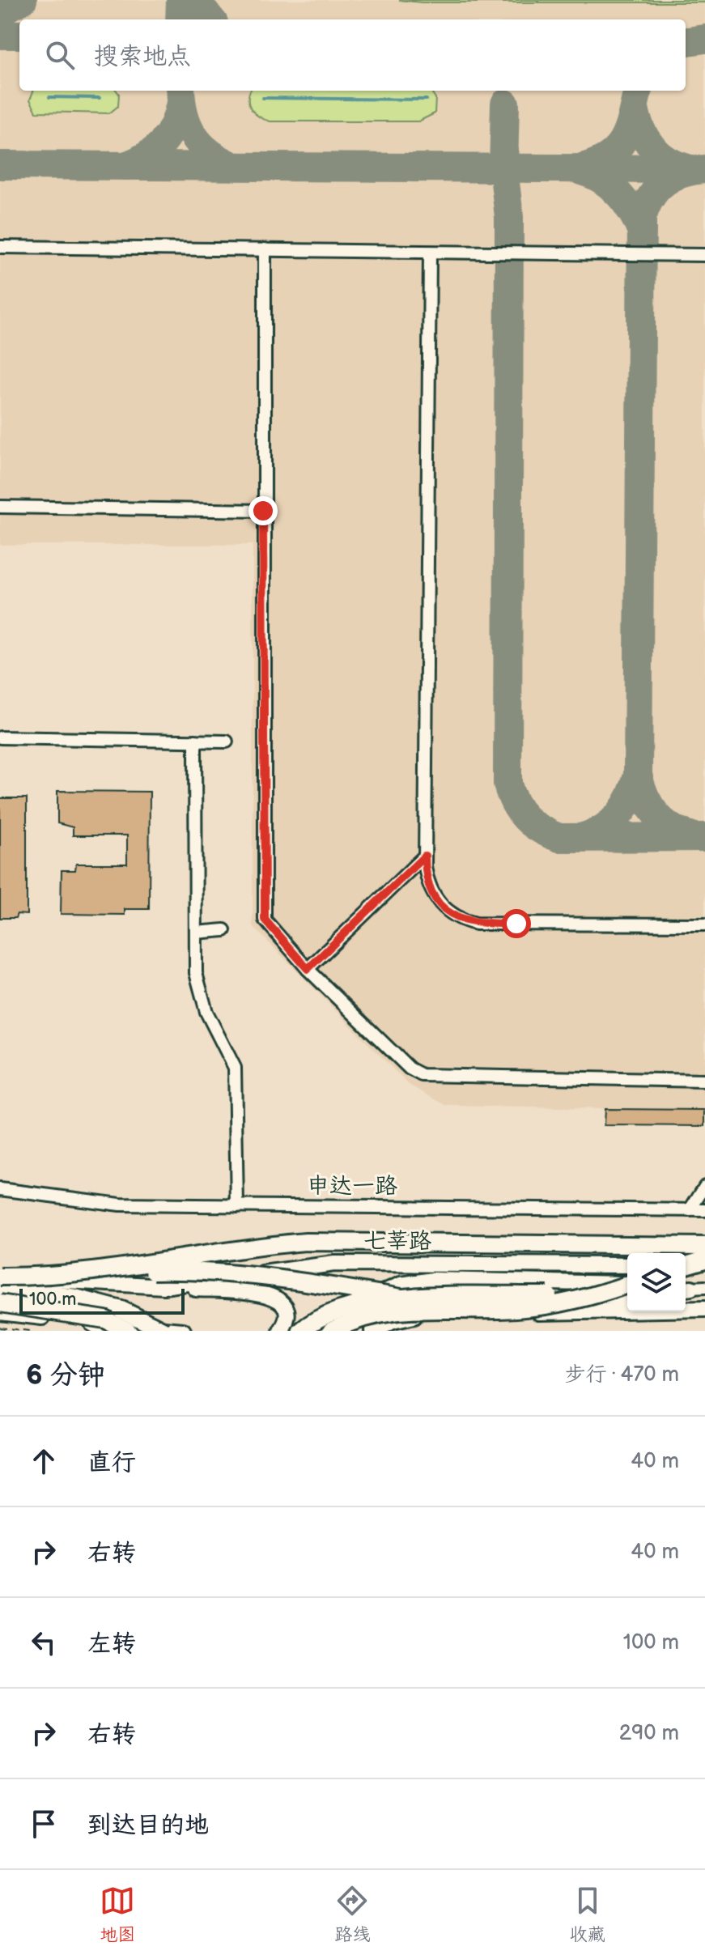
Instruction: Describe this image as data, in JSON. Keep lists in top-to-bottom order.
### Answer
{
  "streets": {
    "main road": ["七莘路"],
    "street": ["申达一路"]
  },
  "scale_bar": "100 m",
  "page": {
    "search": "搜索地点",
    "scale": "100 m",
    "heading": ["6 分钟", "步行 · 470 m"],
    "list": [
      ["直行", "40 m"],
      ["右转", "40 m"],
      ["左转", "100 m"],
      ["右转", "290 m"],
      "到达目的地"
    ],
    "nav": ["地图", "路线", "收藏"]
  }
}
